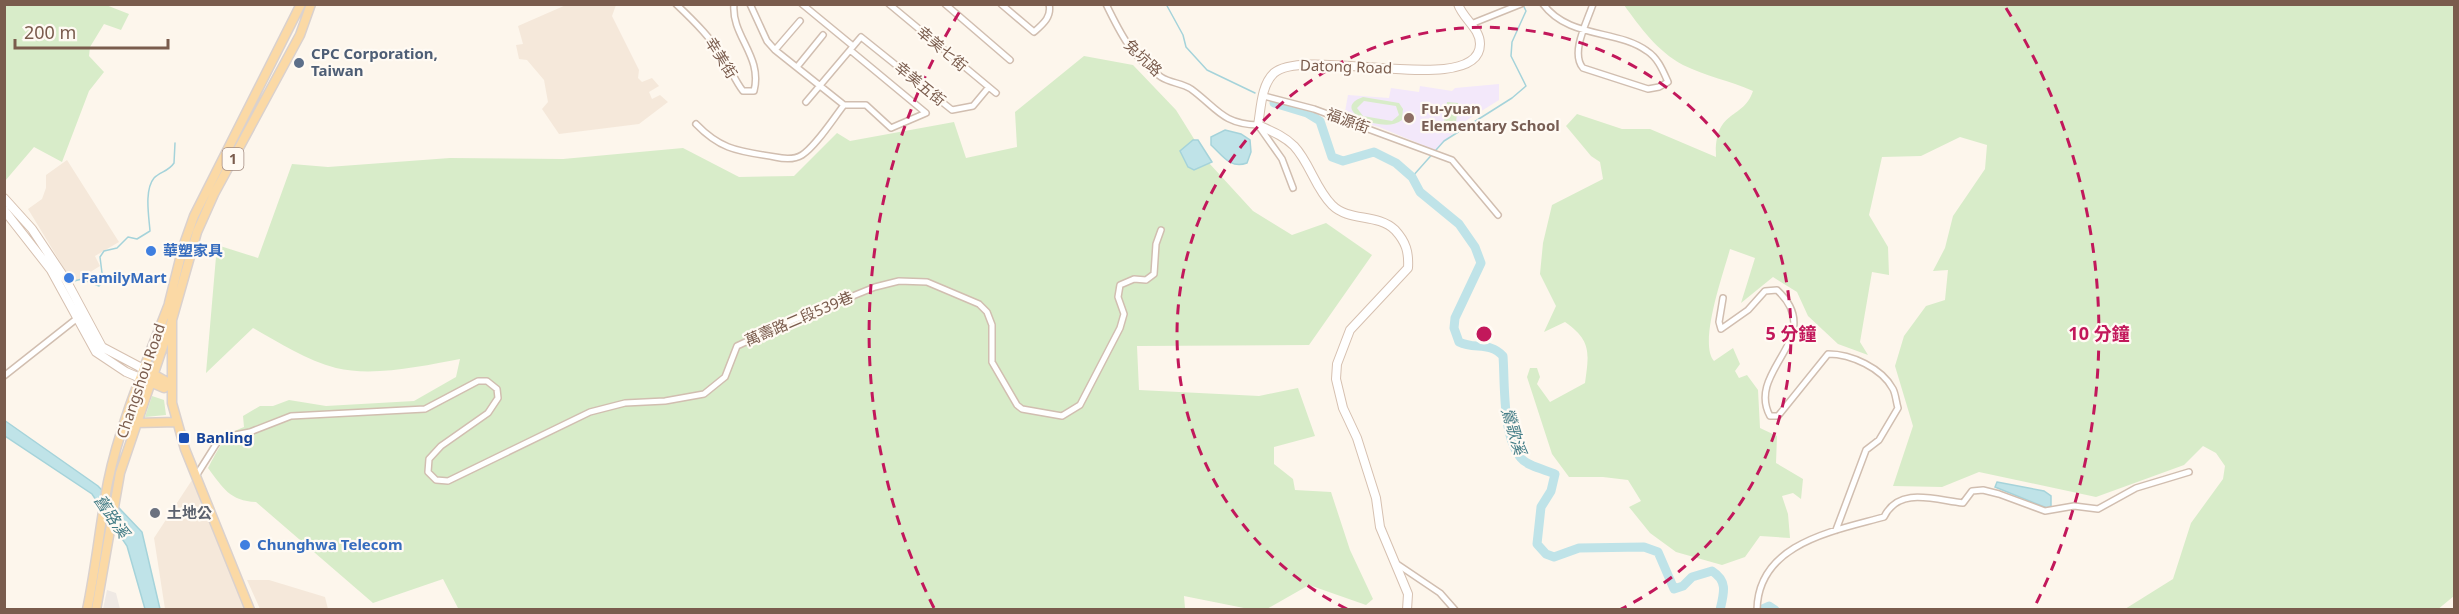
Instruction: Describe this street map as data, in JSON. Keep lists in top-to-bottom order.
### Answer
{
  "streets": {
    "main road": ["1", "Changshou Road"],
    "street": [
      "幸美七街",
      "幸美街",
      "兔坑路",
      "Datong Road",
      "幸美五街",
      "福源街",
      "萬壽路二段539巷"
    ]
  },
  "crossings": [
    ["幸美七街", "幸美五街"],
    ["兔坑路", "Datong Road"],
    ["Datong Road", "福源街"],
    ["1", "Changshou Road"]
  ],
  "water": ["鶯歌溪", "舊路溪"],
  "places": {
    "other": [
      "CPC Corporation, Taiwan",
      "Fu-yuan Elementary School",
      "華塑家具",
      "FamilyMart",
      "土地公",
      "Chunghwa Telecom"
    ],
    "transit": ["Banling"]
  },
  "scale_bar": "200 m",
  "rings": ["5 分鐘", "10 分鐘"]
}
